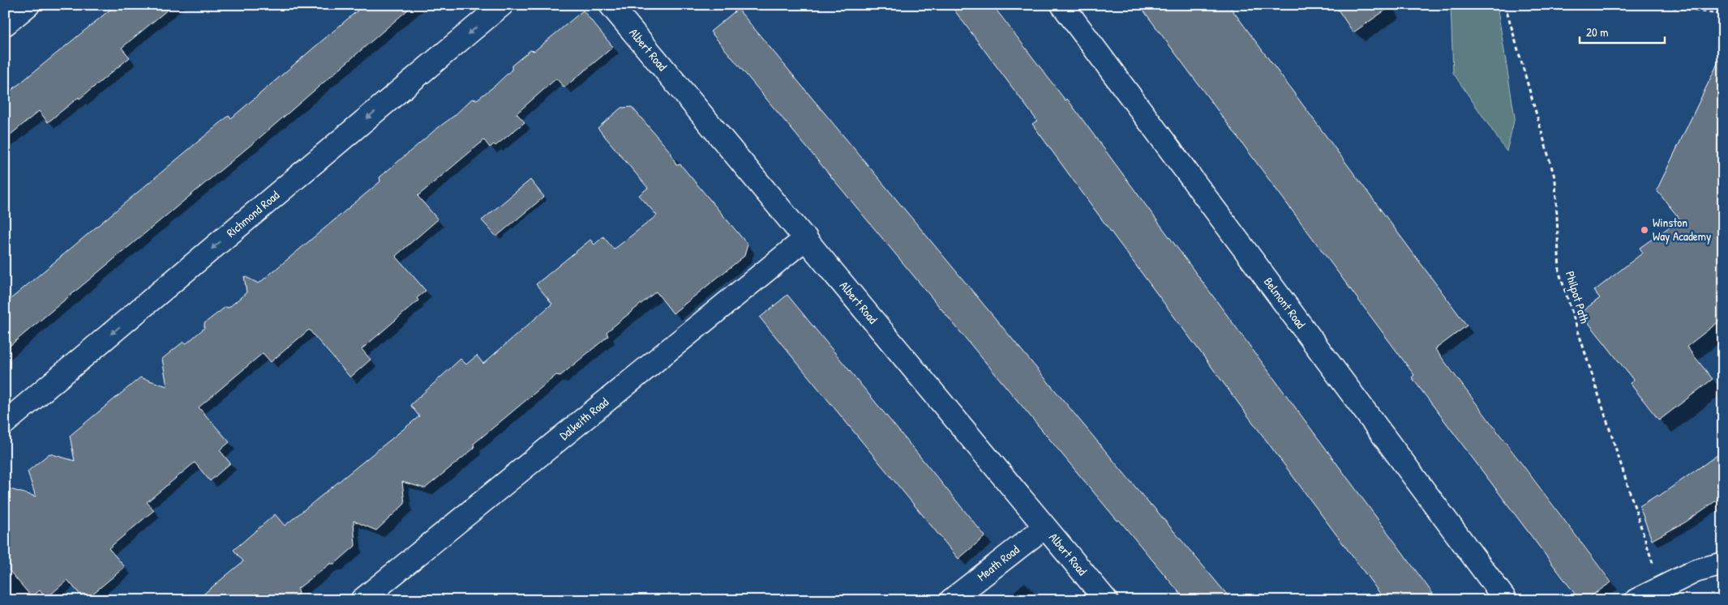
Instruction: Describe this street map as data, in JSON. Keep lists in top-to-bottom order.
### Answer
{
  "streets": {
    "street": [
      "Albert Road",
      "Richmond Road",
      "Belmont Road",
      "Dalkeith Road",
      "Meath Road"
    ],
    "path": ["Philpot Path"]
  },
  "crossings": [
    ["Albert Road", "Dalkeith Road"],
    ["Albert Road", "Meath Road"]
  ],
  "one_way": ["Richmond Road"],
  "places": ["Winston Way Academy"],
  "scale_bar": "20 m"
}
